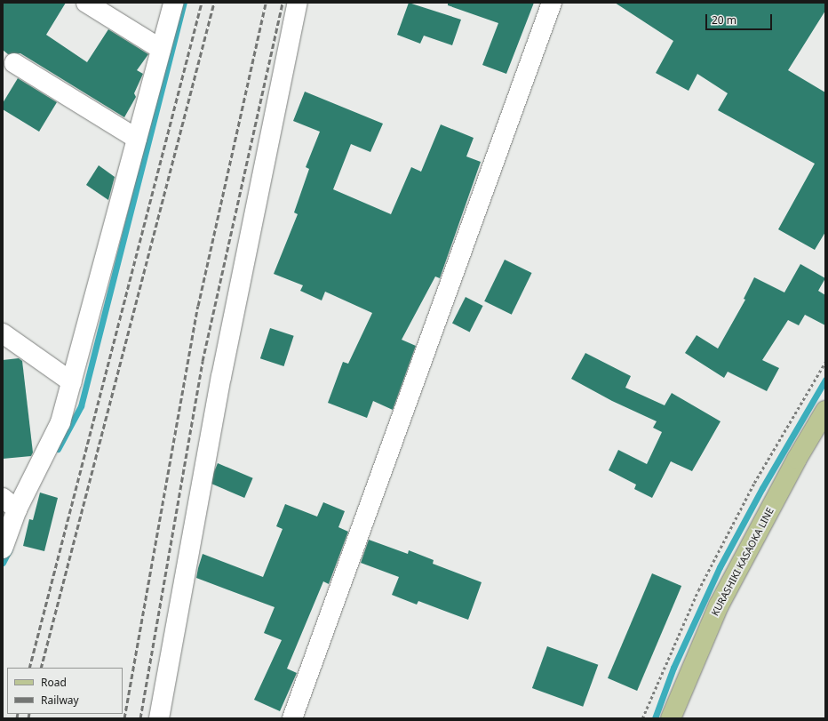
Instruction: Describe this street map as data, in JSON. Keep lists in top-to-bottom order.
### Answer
{
  "streets": {
    "main road": ["KURASHIKI KASAOKA LINE"]
  },
  "legend": ["Road", "Railway"],
  "scale_bar": "20 m"
}
